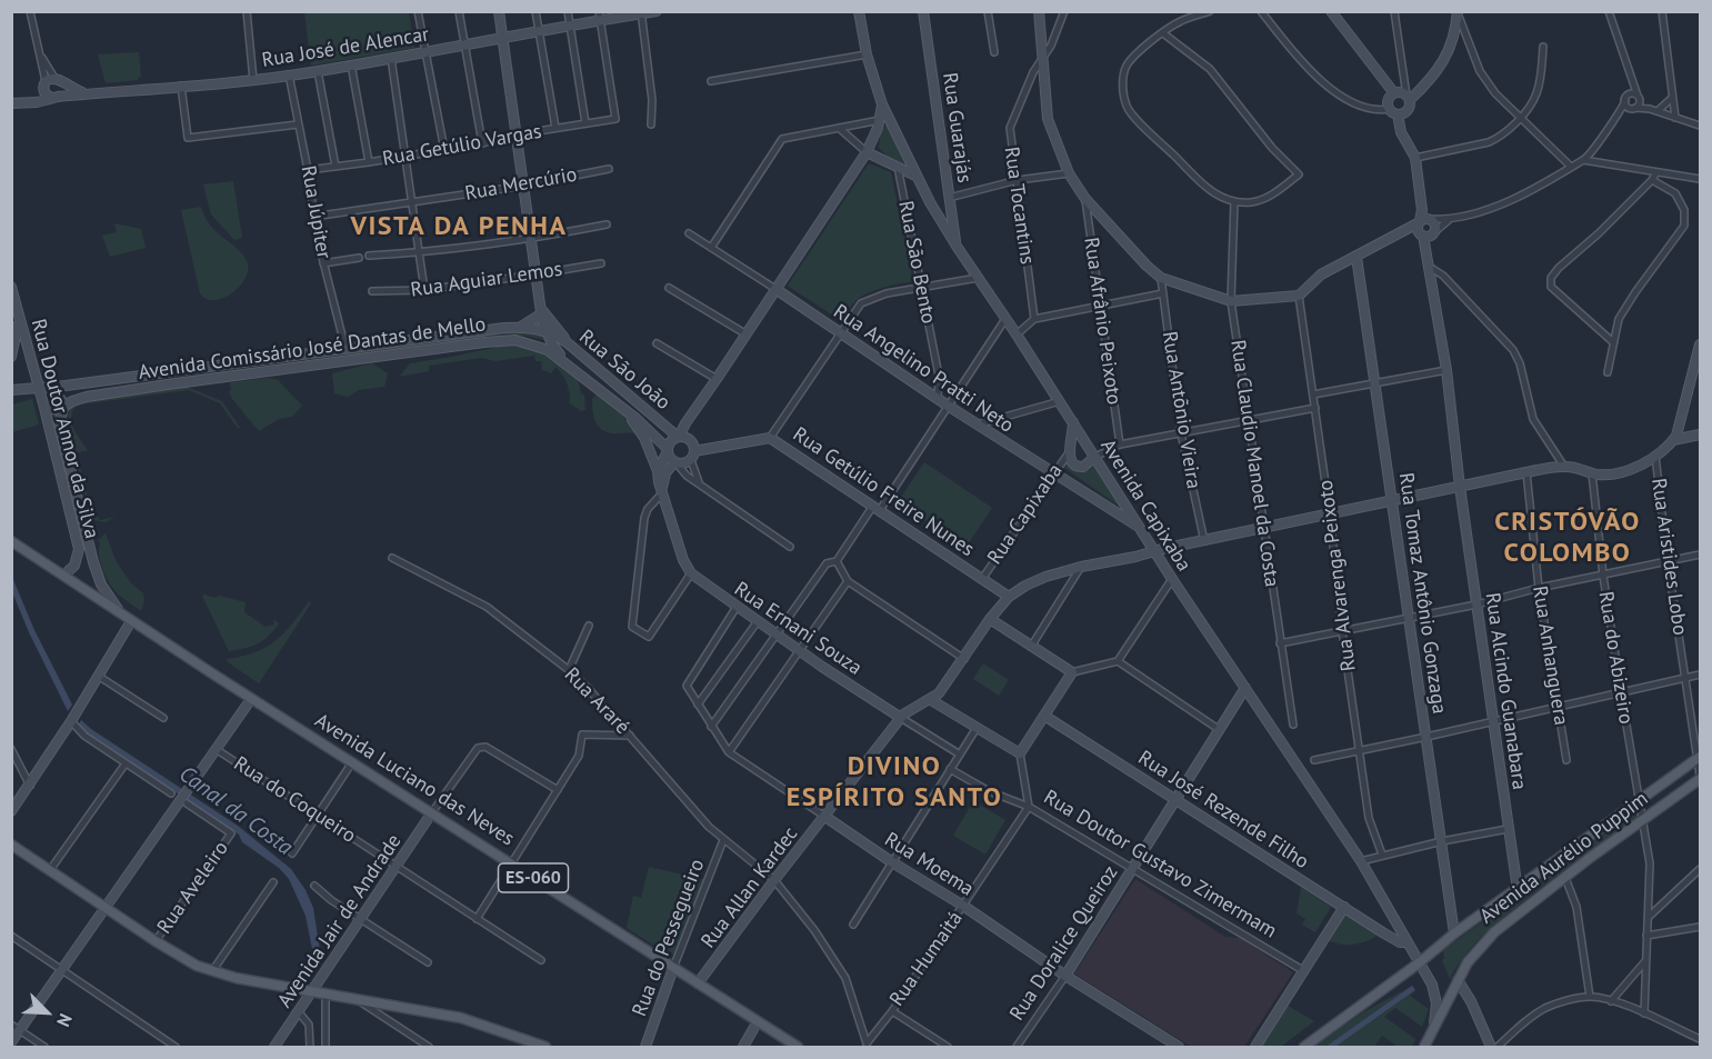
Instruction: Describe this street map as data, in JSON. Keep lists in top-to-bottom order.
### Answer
{
  "streets": {
    "main road": ["Avenida Luciano das Neves", "Avenida Aurélio Puppim", "ES-060"],
    "street": [
      "Rua José de Alencar",
      "Rua Guarajás",
      "Rua Getúlio Vargas",
      "Rua Mercúrio",
      "Rua Tocantins",
      "Rua Júpiter",
      "Rua São Bento",
      "Rua Aguiar Lemos",
      "Rua Afrânio Peixoto",
      "Avenida Comissário José Dantas de Mello",
      "Rua Angelino Pratti Neto",
      "Rua São João",
      "Rua Antõnio Vieira",
      "Rua Doutor Annor da Silva",
      "Rua Claudio Manoel da Costa",
      "Rua Getúlio Freire Nunes",
      "Avenida Capixaba",
      "Rua Capixaba",
      "Rua Aristides Lobo",
      "Rua Alvarenga Peixoto",
      "Rua Tomaz Antônio Gonzaga",
      "Rua Ernani Souza",
      "Rua Anhanguera",
      "Rua do Abizeiro",
      "Rua Alcindo Guanabara",
      "Rua Araré",
      "Rua do Coqueiro",
      "Rua José Rezende Filho",
      "Rua Moema",
      "Rua Doutor Gustavo Zimermam",
      "Rua Aveleiro",
      "Rua Allan Kardec",
      "Avenida Jair de Andrade",
      "Rua do Pessegueiro",
      "Rua Doralice Queiroz",
      "Rua Humaitá"
    ]
  },
  "crossings": [
    ["Rua José de Alencar", "Rua Getúlio Vargas"],
    ["Rua José de Alencar", "Rua Júpiter"],
    ["Rua Guarajás", "Avenida Capixaba"],
    ["Rua Getúlio Vargas", "Rua Júpiter"],
    ["Rua Mercúrio", "Rua Júpiter"],
    ["Rua Júpiter", "Avenida Comissário José Dantas de Mello"],
    ["Rua São Bento", "Rua Angelino Pratti Neto"],
    ["Avenida Comissário José Dantas de Mello", "Rua São João"],
    ["Avenida Comissário José Dantas de Mello", "Rua Doutor Annor da Silva"],
    ["Rua Angelino Pratti Neto", "Avenida Capixaba"],
    ["Rua Angelino Pratti Neto", "Rua Capixaba"],
    ["Rua São João", "Rua Getúlio Freire Nunes"],
    ["Rua Antõnio Vieira", "Rua Allan Kardec"],
    ["Rua Doutor Annor da Silva", "Avenida Luciano das Neves"],
    ["Rua Claudio Manoel da Costa", "Rua Allan Kardec"],
    ["Rua Getúlio Freire Nunes", "Rua Capixaba"],
    ["Rua Getúlio Freire Nunes", "Rua Allan Kardec"],
    ["Avenida Capixaba", "Rua José Rezende Filho"],
    ["Avenida Capixaba", "Avenida Aurélio Puppim"],
    ["Avenida Capixaba", "Rua Allan Kardec"],
    ["Avenida Capixaba", "Rua Doralice Queiroz"],
    ["Rua Aristides Lobo", "Avenida Aurélio Puppim"],
    ["Rua Alvarenga Peixoto", "Rua Allan Kardec"],
    ["Rua Tomaz Antônio Gonzaga", "Rua Allan Kardec"],
    ["Rua Ernani Souza", "Rua Moema"],
    ["Rua Ernani Souza", "Rua Allan Kardec"],
    ["Rua Anhanguera", "Rua Allan Kardec"],
    ["Rua do Abizeiro", "Avenida Aurélio Puppim"],
    ["Rua Alcindo Guanabara", "Rua Allan Kardec"],
    ["Rua Araré", "Rua Allan Kardec"],
    ["Rua Araré", "Rua do Pessegueiro"],
    ["Rua Araré", "Rua Humaitá"],
    ["Avenida Luciano das Neves", "Rua Allan Kardec"],
    ["Avenida Luciano das Neves", "Avenida Jair de Andrade"],
    ["Avenida Luciano das Neves", "Rua do Pessegueiro"],
    ["Rua do Coqueiro", "Avenida Jair de Andrade"],
    ["Rua José Rezende Filho", "Rua Doralice Queiroz"],
    ["Rua Moema", "Rua Allan Kardec"],
    ["Rua Moema", "Rua Doralice Queiroz"],
    ["Rua Moema", "Rua Humaitá"],
    ["Rua Doutor Gustavo Zimermam", "Rua Doralice Queiroz"],
    ["Rua Doutor Gustavo Zimermam", "Rua Humaitá"]
  ],
  "districts": ["VISTA DA PENHA", "CRISTÓVÃO COLOMBO", "DIVINO ESPÍRITO SANTO"],
  "water": ["Canal da Costa"],
  "north": "bottom right"
}
